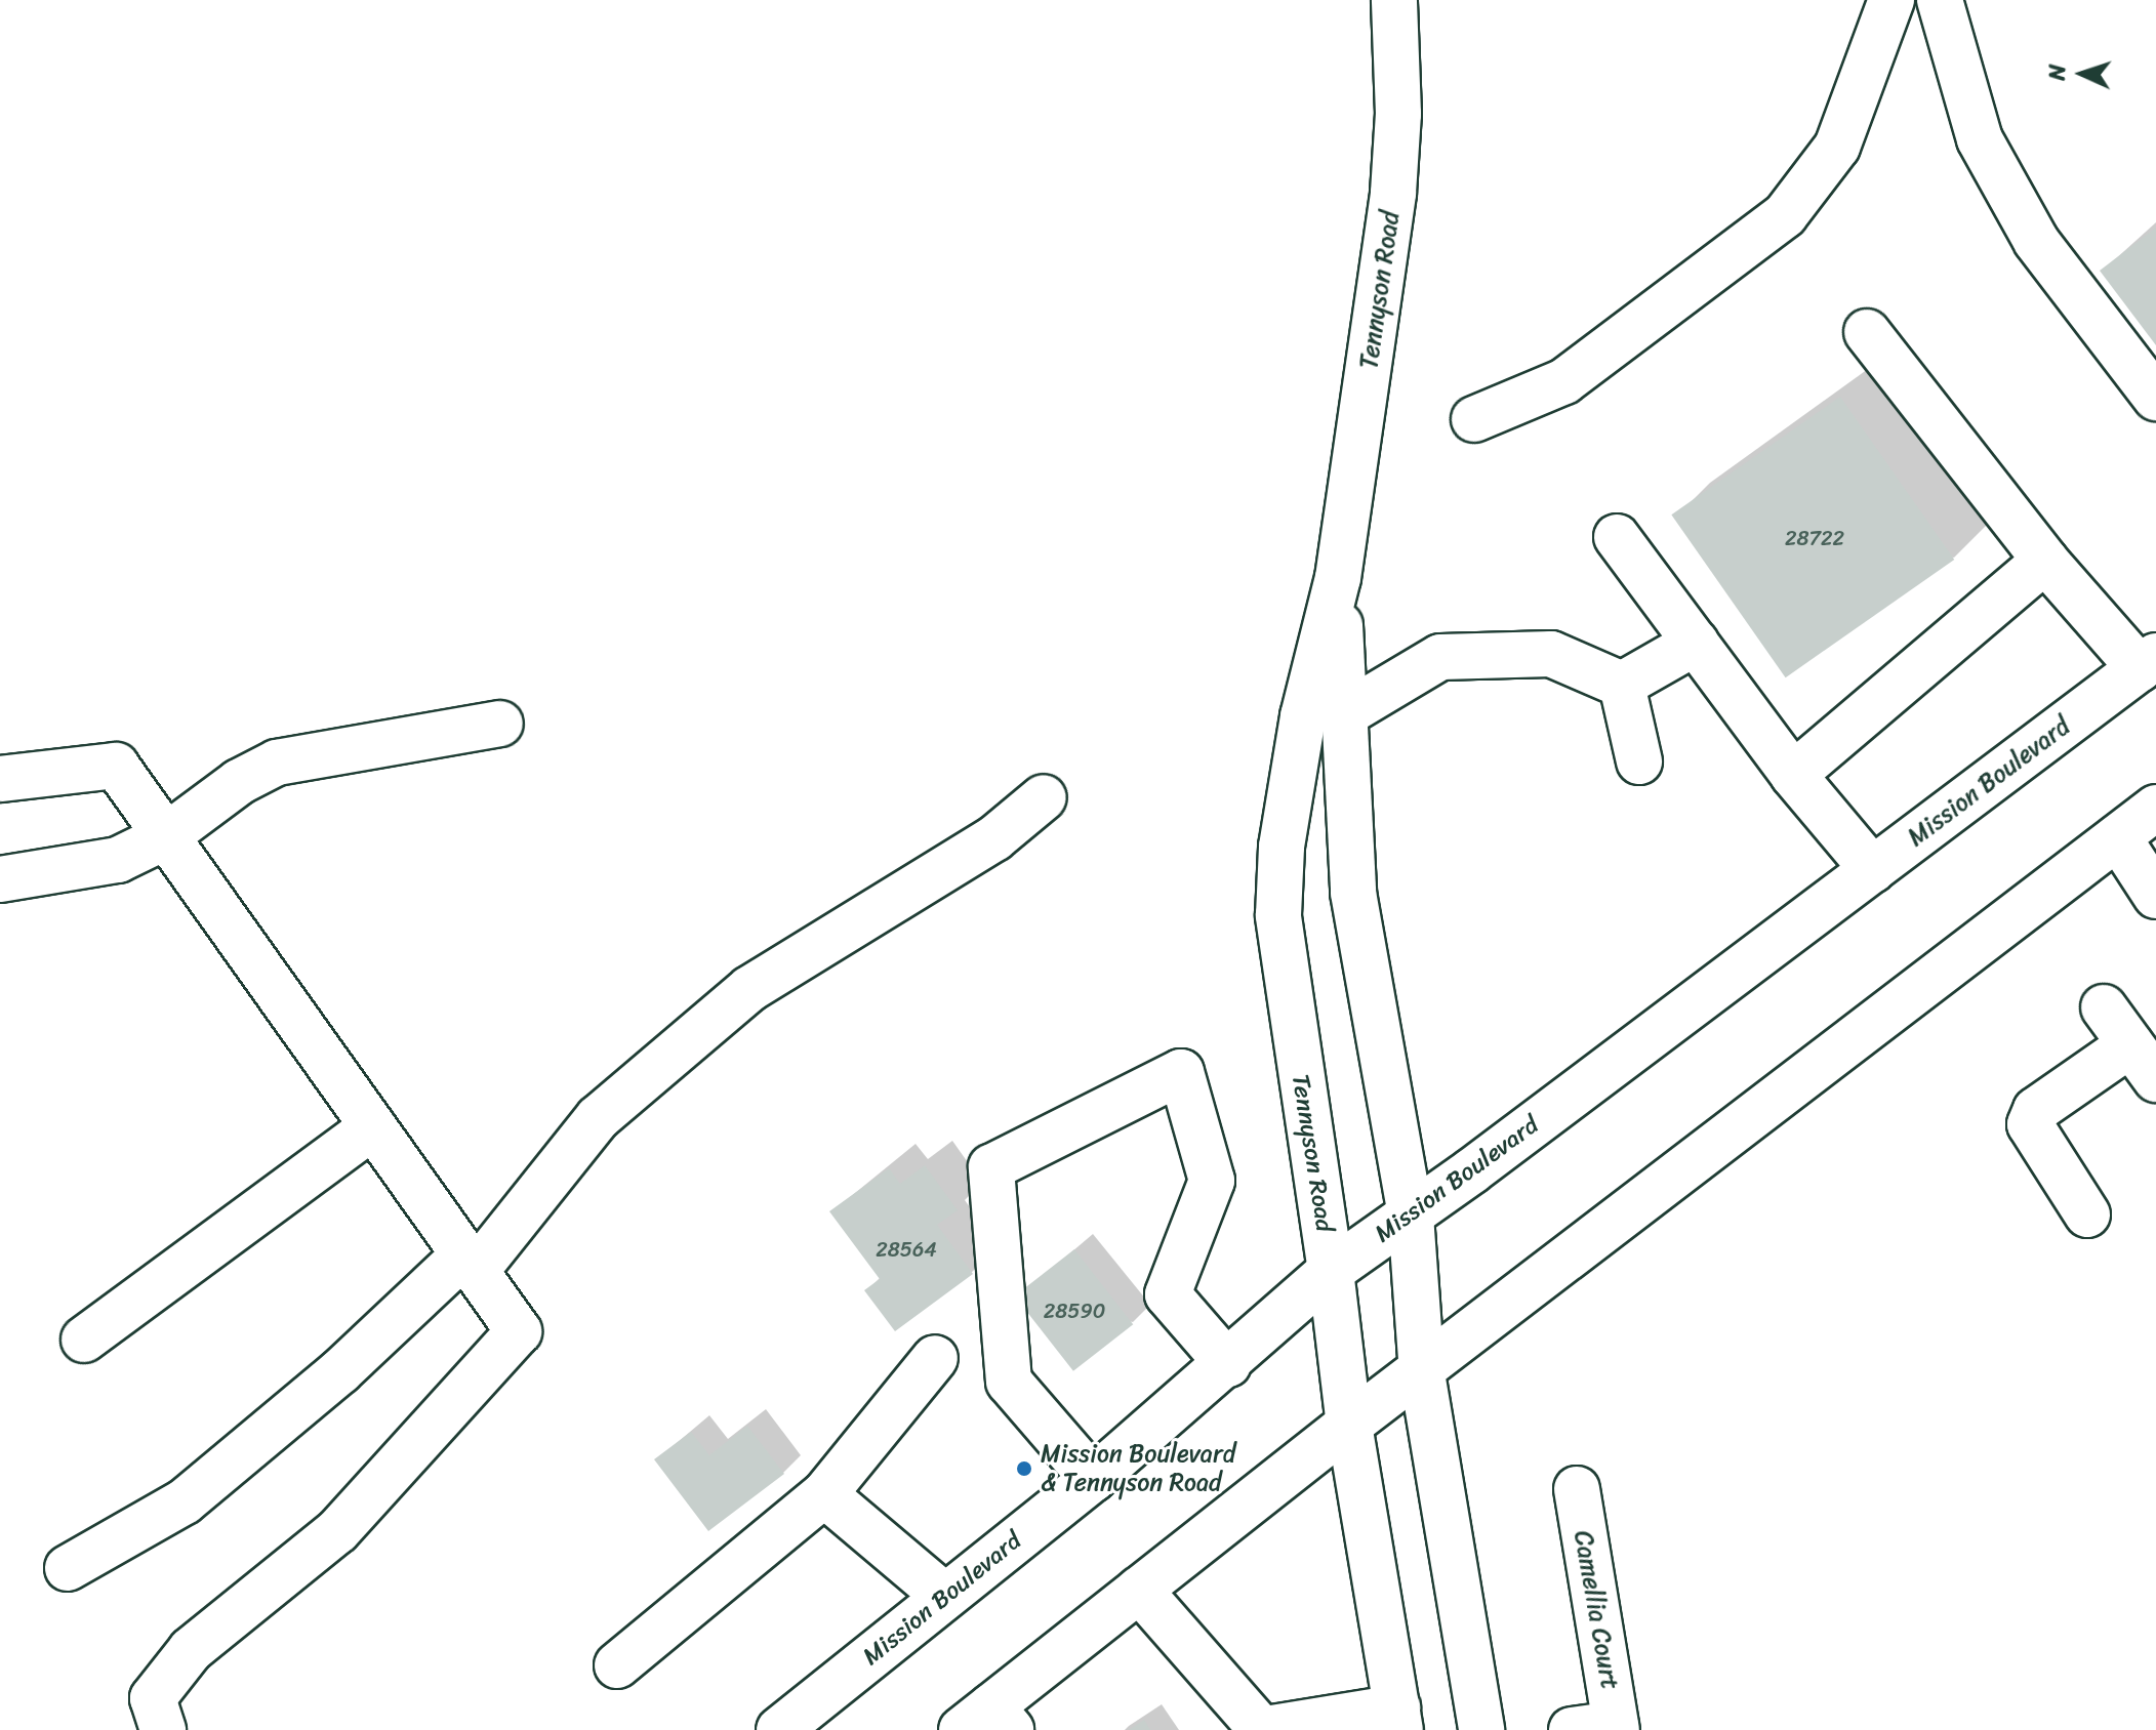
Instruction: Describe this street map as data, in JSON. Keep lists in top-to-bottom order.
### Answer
{
  "streets": {
    "main road": ["Tennyson Road", "Mission Boulevard", "Camellia Court"]
  },
  "crossings": [
    ["Tennyson Road", "Mission Boulevard"]
  ],
  "places": ["Mission Boulevard & Tennyson Road"],
  "house_numbers": ["28722", "28564", "28590"],
  "north": "left"
}
